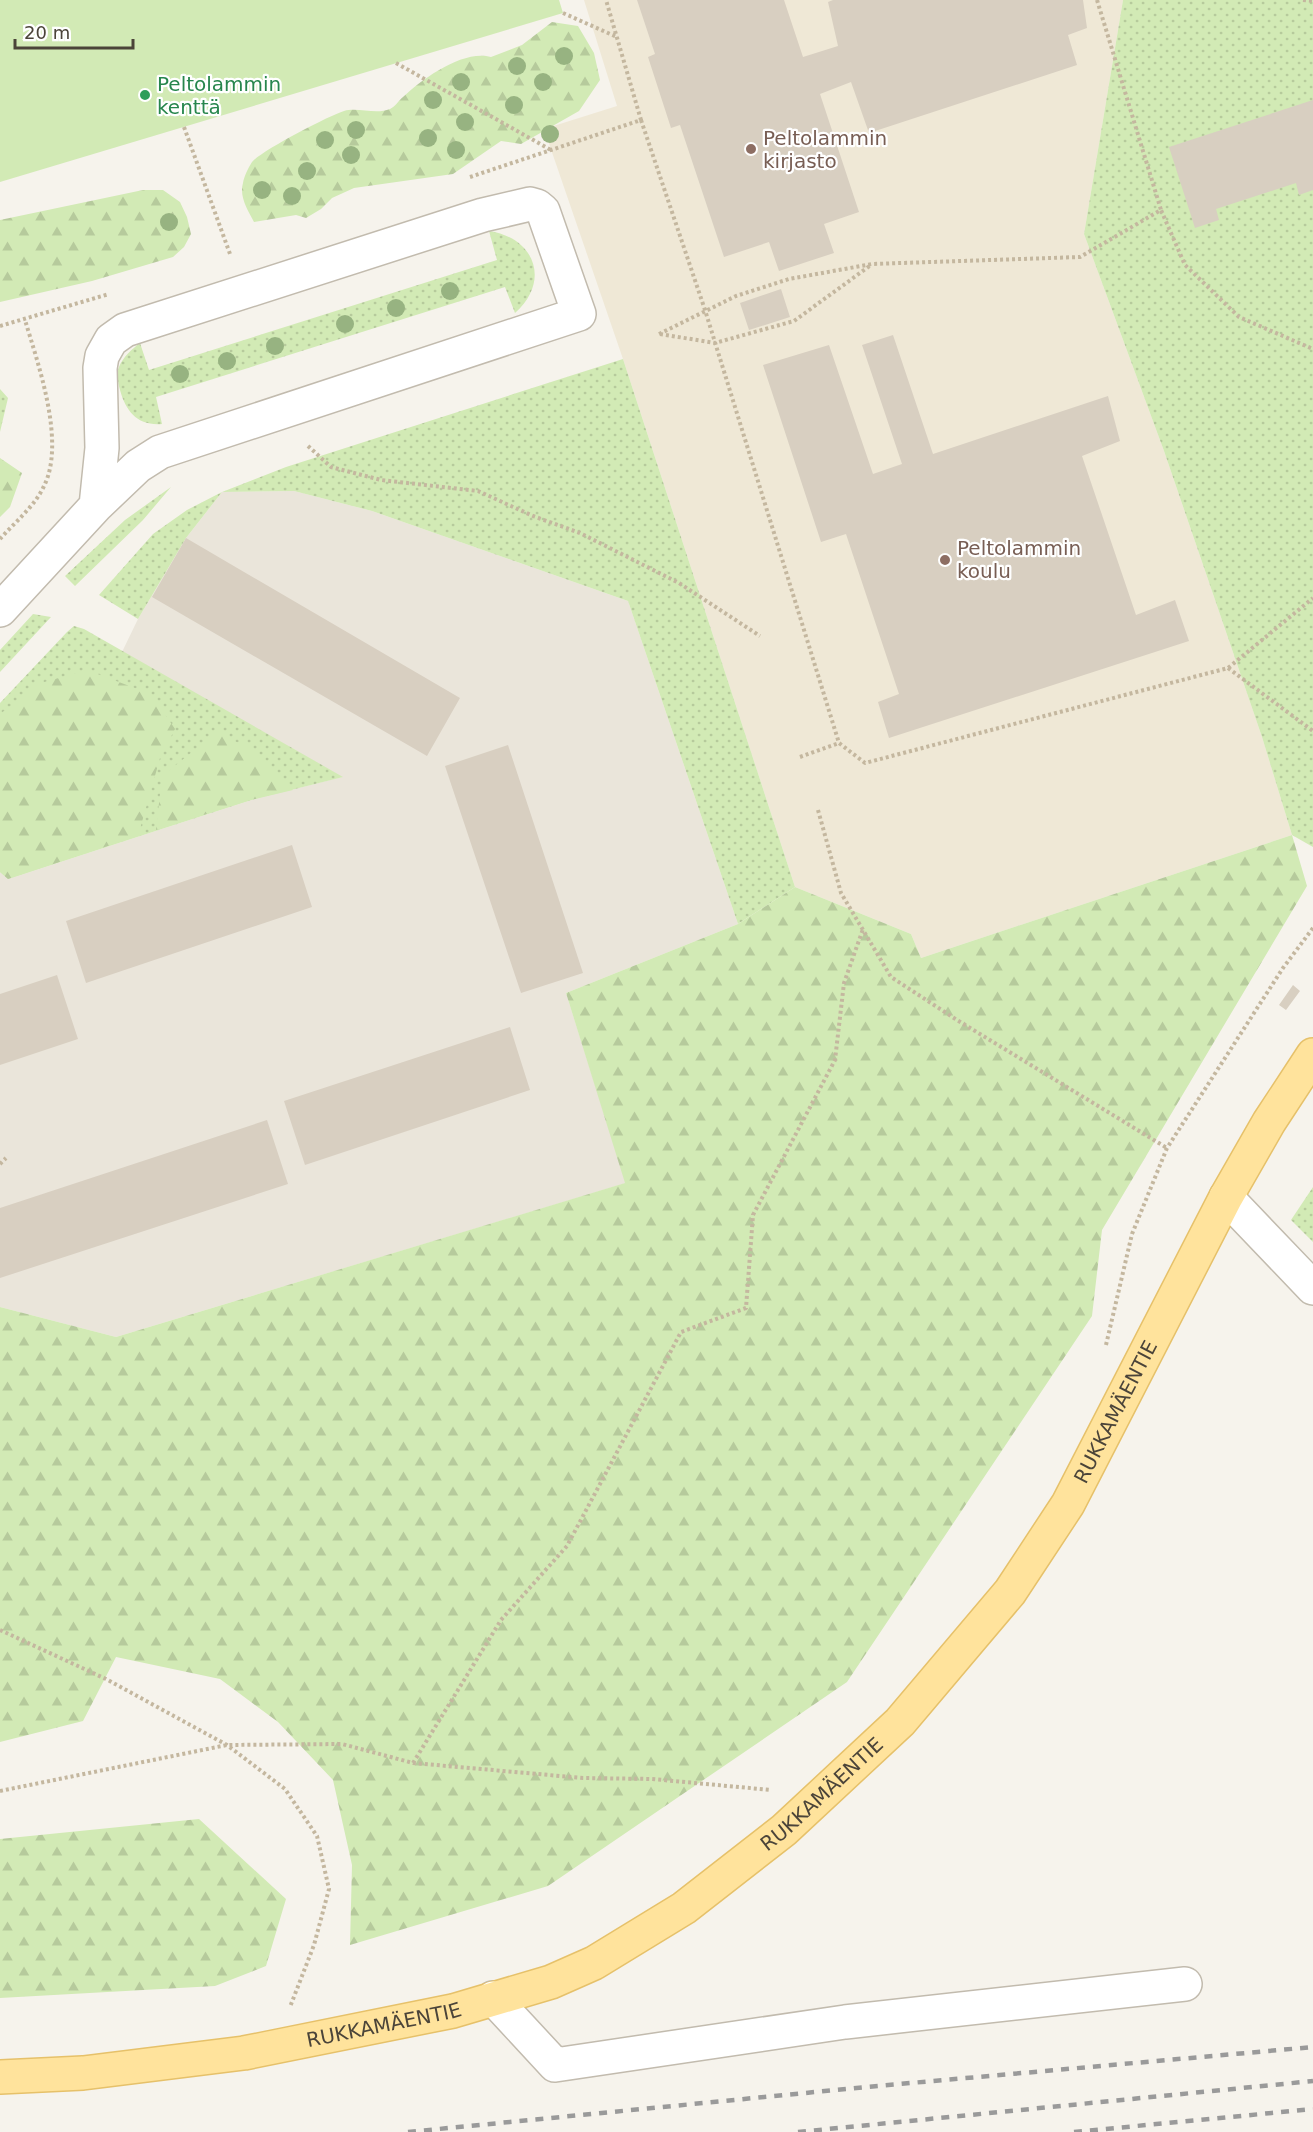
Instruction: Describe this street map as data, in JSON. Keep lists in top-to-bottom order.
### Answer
{
  "streets": {
    "main road": ["RUKKAMÄENTIE"]
  },
  "places": ["Peltolammin kenttä", "Peltolammin kirjasto", "Peltolammin koulu"],
  "scale_bar": "20 m"
}
